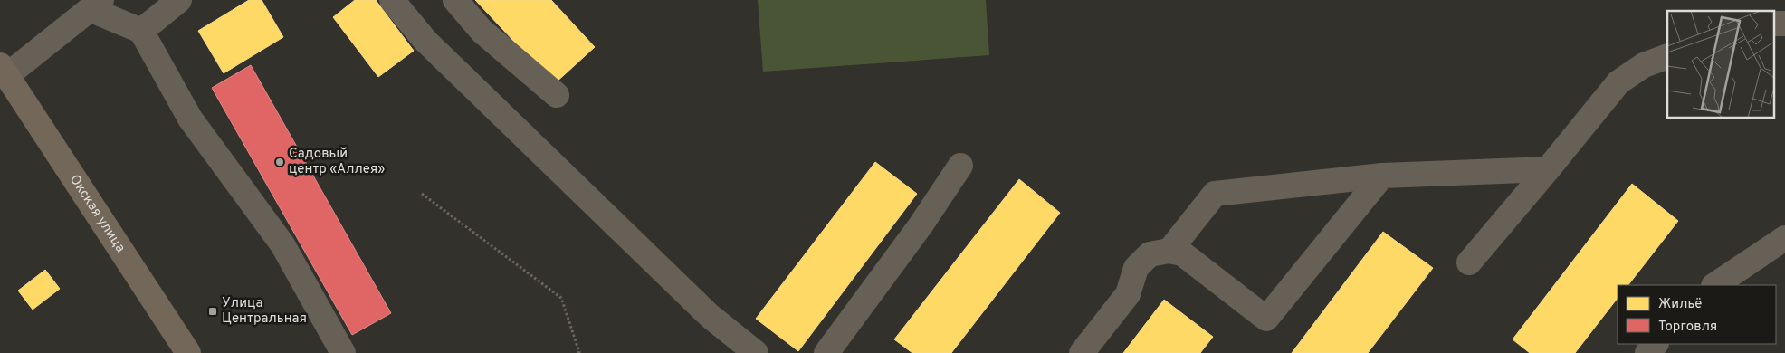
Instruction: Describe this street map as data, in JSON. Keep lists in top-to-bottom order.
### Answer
{
  "streets": {
    "main road": ["Окская улица"]
  },
  "places": {
    "other": ["Садовый центр «Аллея»"],
    "transit": ["Улица Центральная"]
  },
  "legend": ["Жильё", "Торговля"]
}
